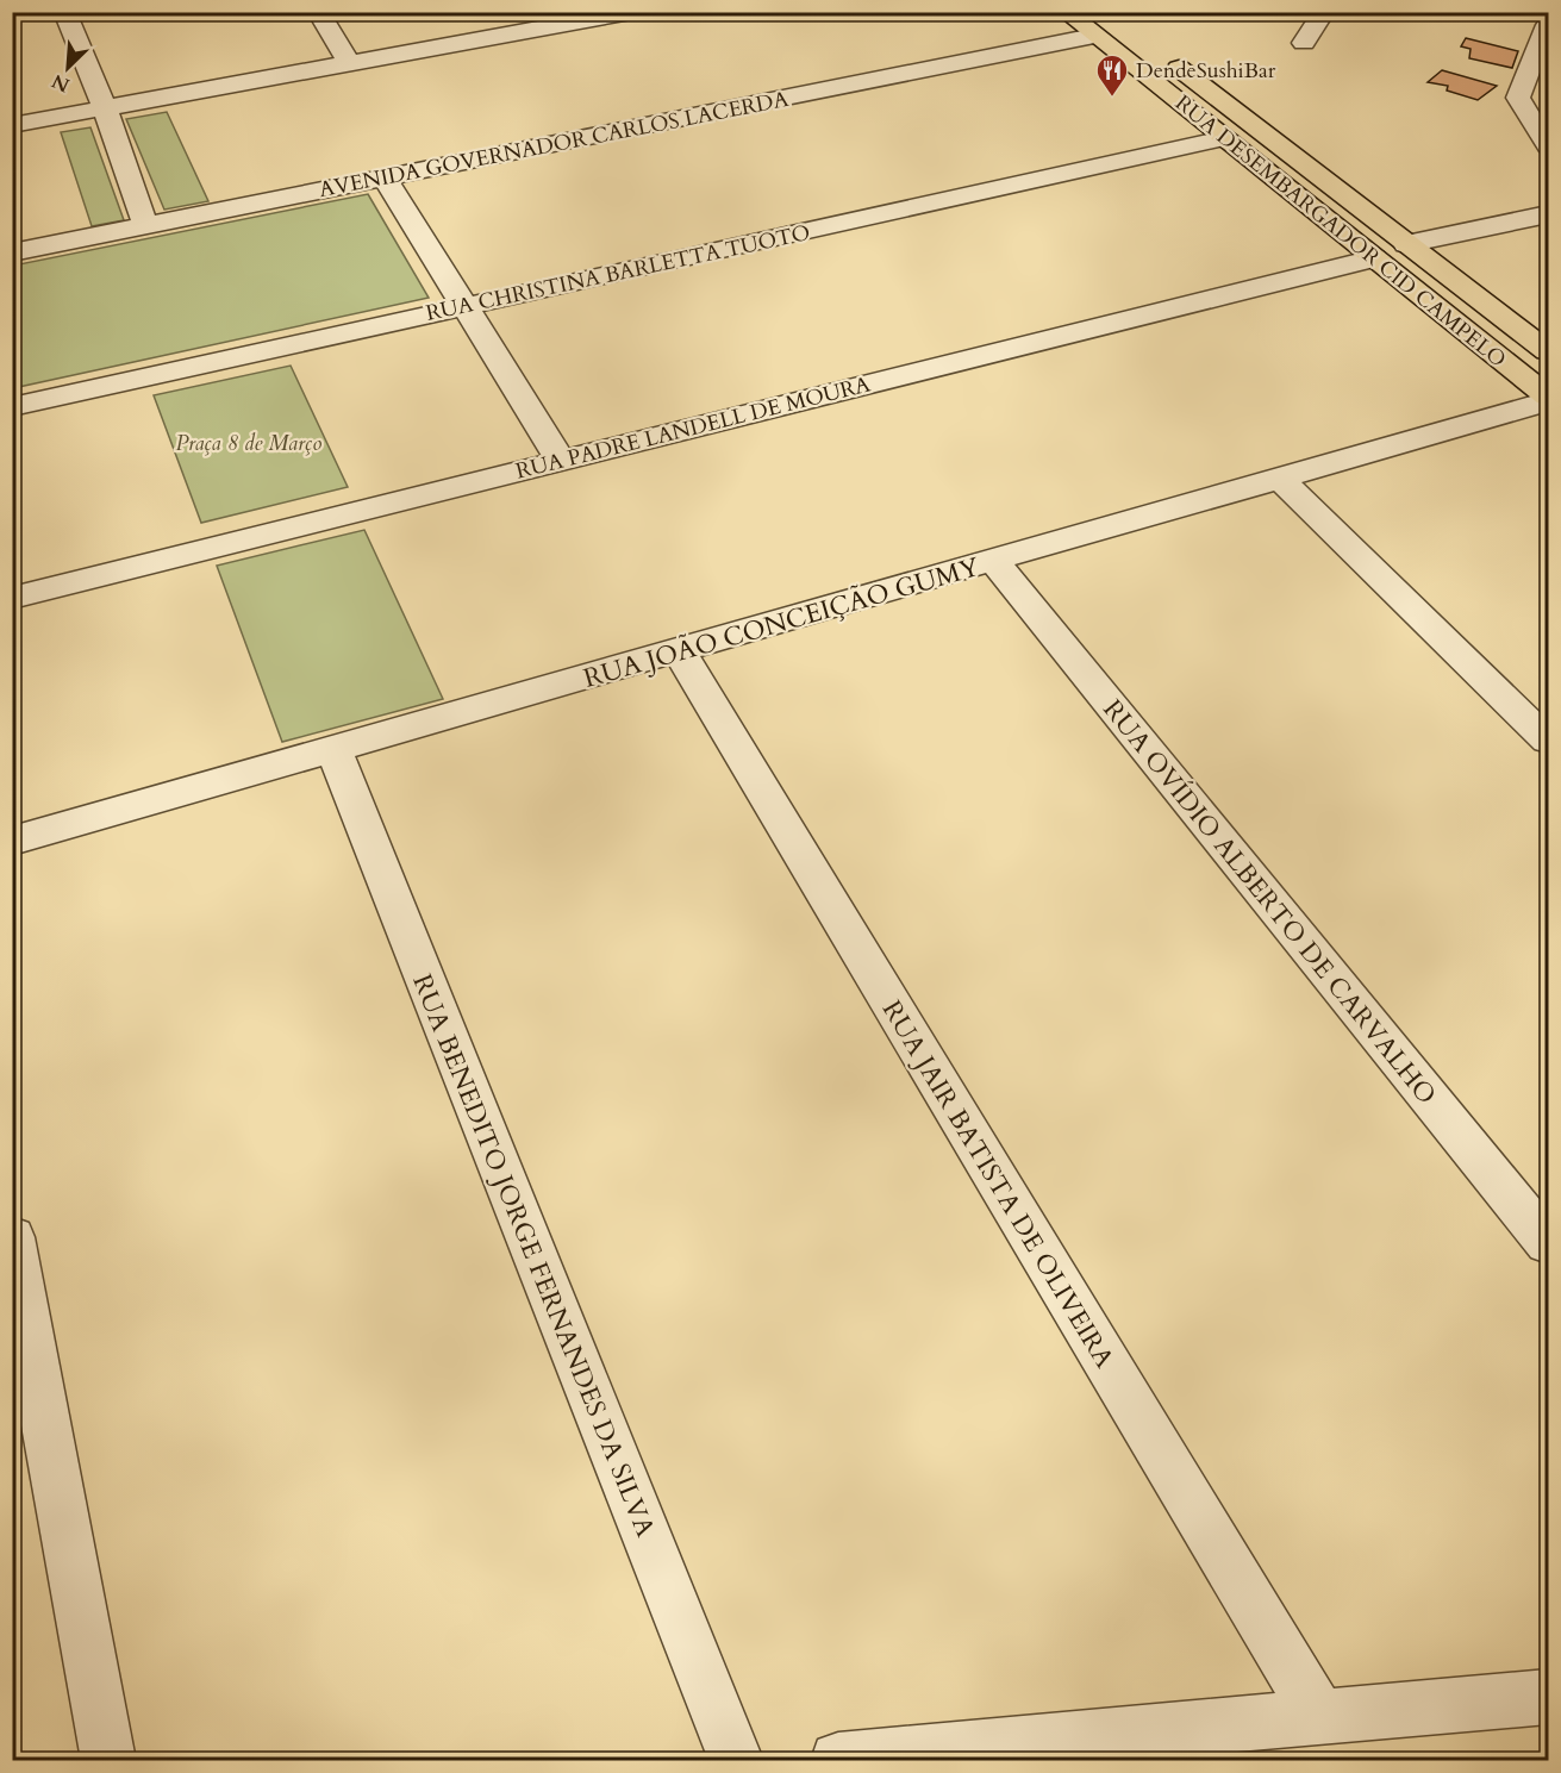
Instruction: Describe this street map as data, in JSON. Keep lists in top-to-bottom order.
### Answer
{
  "streets": {
    "main road": ["RUA DESEMBARGADOR CID CAMPELO"],
    "street": [
      "AVENIDA GOVERNADOR CARLOS LACERDA",
      "RUA CHRISTINA BARLETTA TUOTO",
      "RUA PADRE LANDELL DE MOURA",
      "RUA JOÃO CONCEIÇÃO GUMY",
      "RUA OVÍDIO ALBERTO DE CARVALHO",
      "RUA JAIR BATISTA DE OLIVEIRA",
      "RUA BENEDITO JORGE FERNANDES DA SILVA"
    ]
  },
  "crossings": [
    ["AVENIDA GOVERNADOR CARLOS LACERDA", "RUA DESEMBARGADOR CID CAMPELO"],
    ["RUA DESEMBARGADOR CID CAMPELO", "RUA CHRISTINA BARLETTA TUOTO"],
    ["RUA DESEMBARGADOR CID CAMPELO", "RUA PADRE LANDELL DE MOURA"],
    ["RUA DESEMBARGADOR CID CAMPELO", "RUA JOÃO CONCEIÇÃO GUMY"],
    ["RUA JOÃO CONCEIÇÃO GUMY", "RUA OVÍDIO ALBERTO DE CARVALHO"],
    ["RUA JOÃO CONCEIÇÃO GUMY", "RUA JAIR BATISTA DE OLIVEIRA"],
    ["RUA JOÃO CONCEIÇÃO GUMY", "RUA BENEDITO JORGE FERNANDES DA SILVA"]
  ],
  "parks": ["Praça 8 de Março"],
  "places": {
    "restaurant": ["DendeSushiBar"]
  },
  "north": "bottom left"
}
